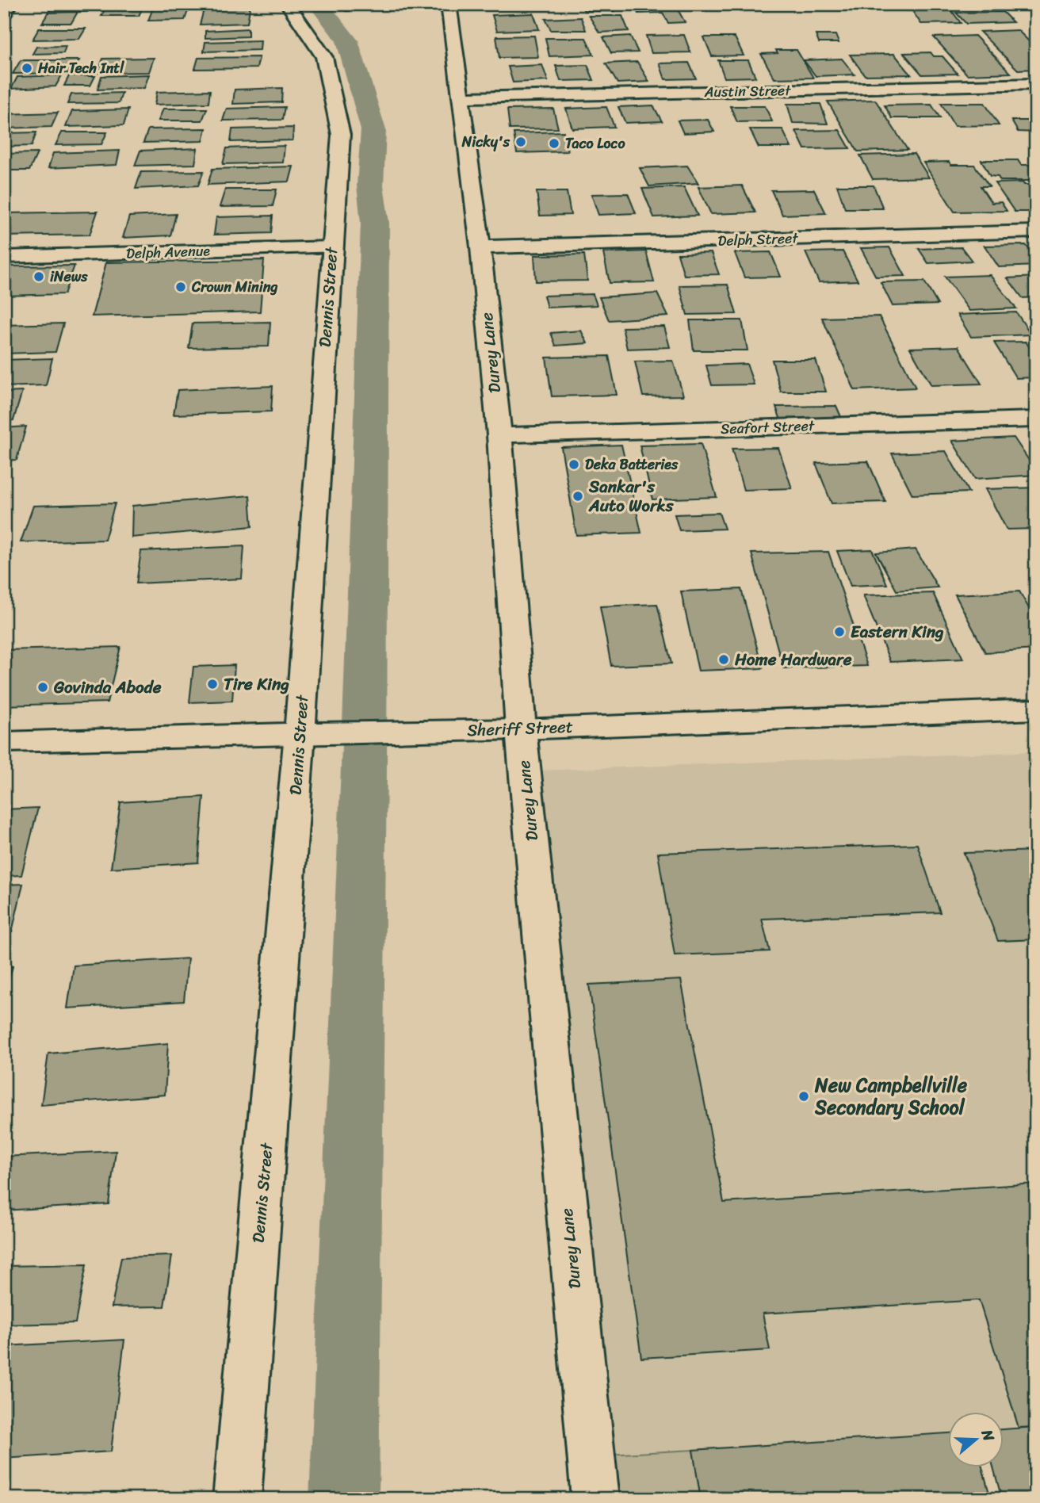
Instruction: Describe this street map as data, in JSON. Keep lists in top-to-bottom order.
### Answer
{
  "streets": {
    "street": [
      "Austin Street",
      "Delph Street",
      "Delph Avenue",
      "Dennis Street",
      "Durey Lane",
      "Seafort Street",
      "Sheriff Street"
    ]
  },
  "crossings": [
    ["Austin Street", "Durey Lane"],
    ["Delph Street", "Durey Lane"],
    ["Delph Avenue", "Dennis Street"],
    ["Dennis Street", "Sheriff Street"],
    ["Durey Lane", "Seafort Street"],
    ["Durey Lane", "Sheriff Street"]
  ],
  "places": [
    "Hair Tech Intl",
    "Nicky's",
    "Taco Loco",
    "iNews",
    "Crown Mining",
    "Deka Batteries",
    "Sankar's Auto Works",
    "Eastern King",
    "Home Hardware",
    "Tire King",
    "Govinda Abode",
    "New Campbellville Secondary School"
  ],
  "north": "right"
}
